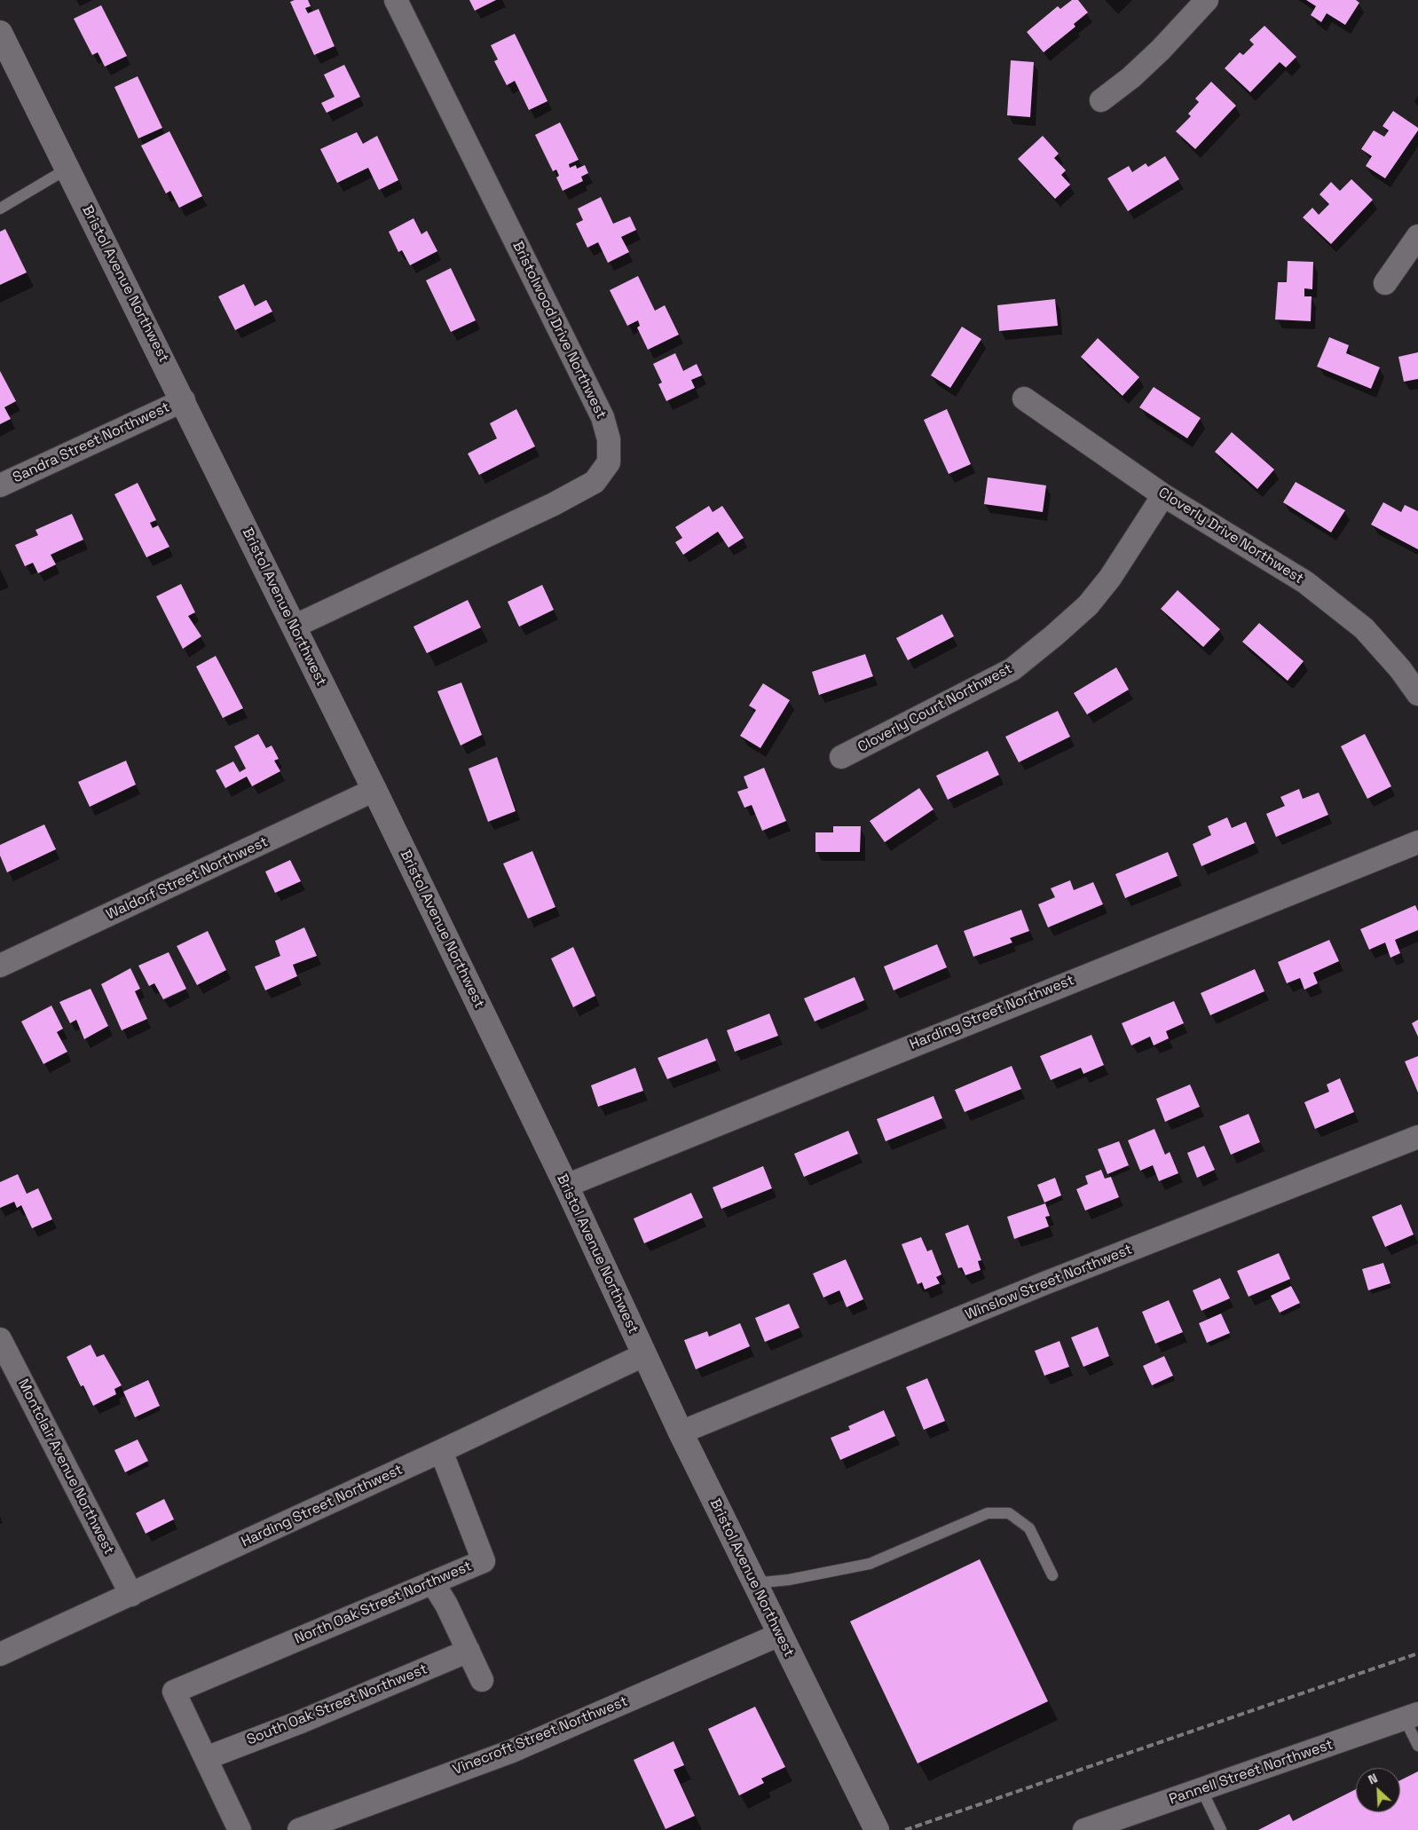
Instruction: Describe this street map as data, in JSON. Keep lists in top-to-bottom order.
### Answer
{
  "streets": {
    "street": [
      "Bristol Avenue Northwest",
      "Bristolwood Drive Northwest",
      "Sandra Street Northwest",
      "Cloverly Drive Northwest",
      "Cloverly Court Northwest",
      "Waldorf Street Northwest",
      "Harding Street Northwest",
      "Winslow Street Northwest",
      "Montclair Avenue Northwest",
      "North Oak Street Northwest",
      "South Oak Street Northwest",
      "Vinecroft Street Northwest",
      "Pannell Street Northwest"
    ]
  },
  "crossings": [
    ["Bristol Avenue Northwest", "Bristolwood Drive Northwest"],
    ["Bristol Avenue Northwest", "Sandra Street Northwest"],
    ["Bristol Avenue Northwest", "Waldorf Street Northwest"],
    ["Bristol Avenue Northwest", "Harding Street Northwest"],
    ["Bristol Avenue Northwest", "Winslow Street Northwest"],
    ["Bristol Avenue Northwest", "Vinecroft Street Northwest"],
    ["Cloverly Drive Northwest", "Cloverly Court Northwest"],
    ["Harding Street Northwest", "Montclair Avenue Northwest"],
    ["Harding Street Northwest", "North Oak Street Northwest"],
    ["North Oak Street Northwest", "South Oak Street Northwest"]
  ],
  "north": "top left"
}
